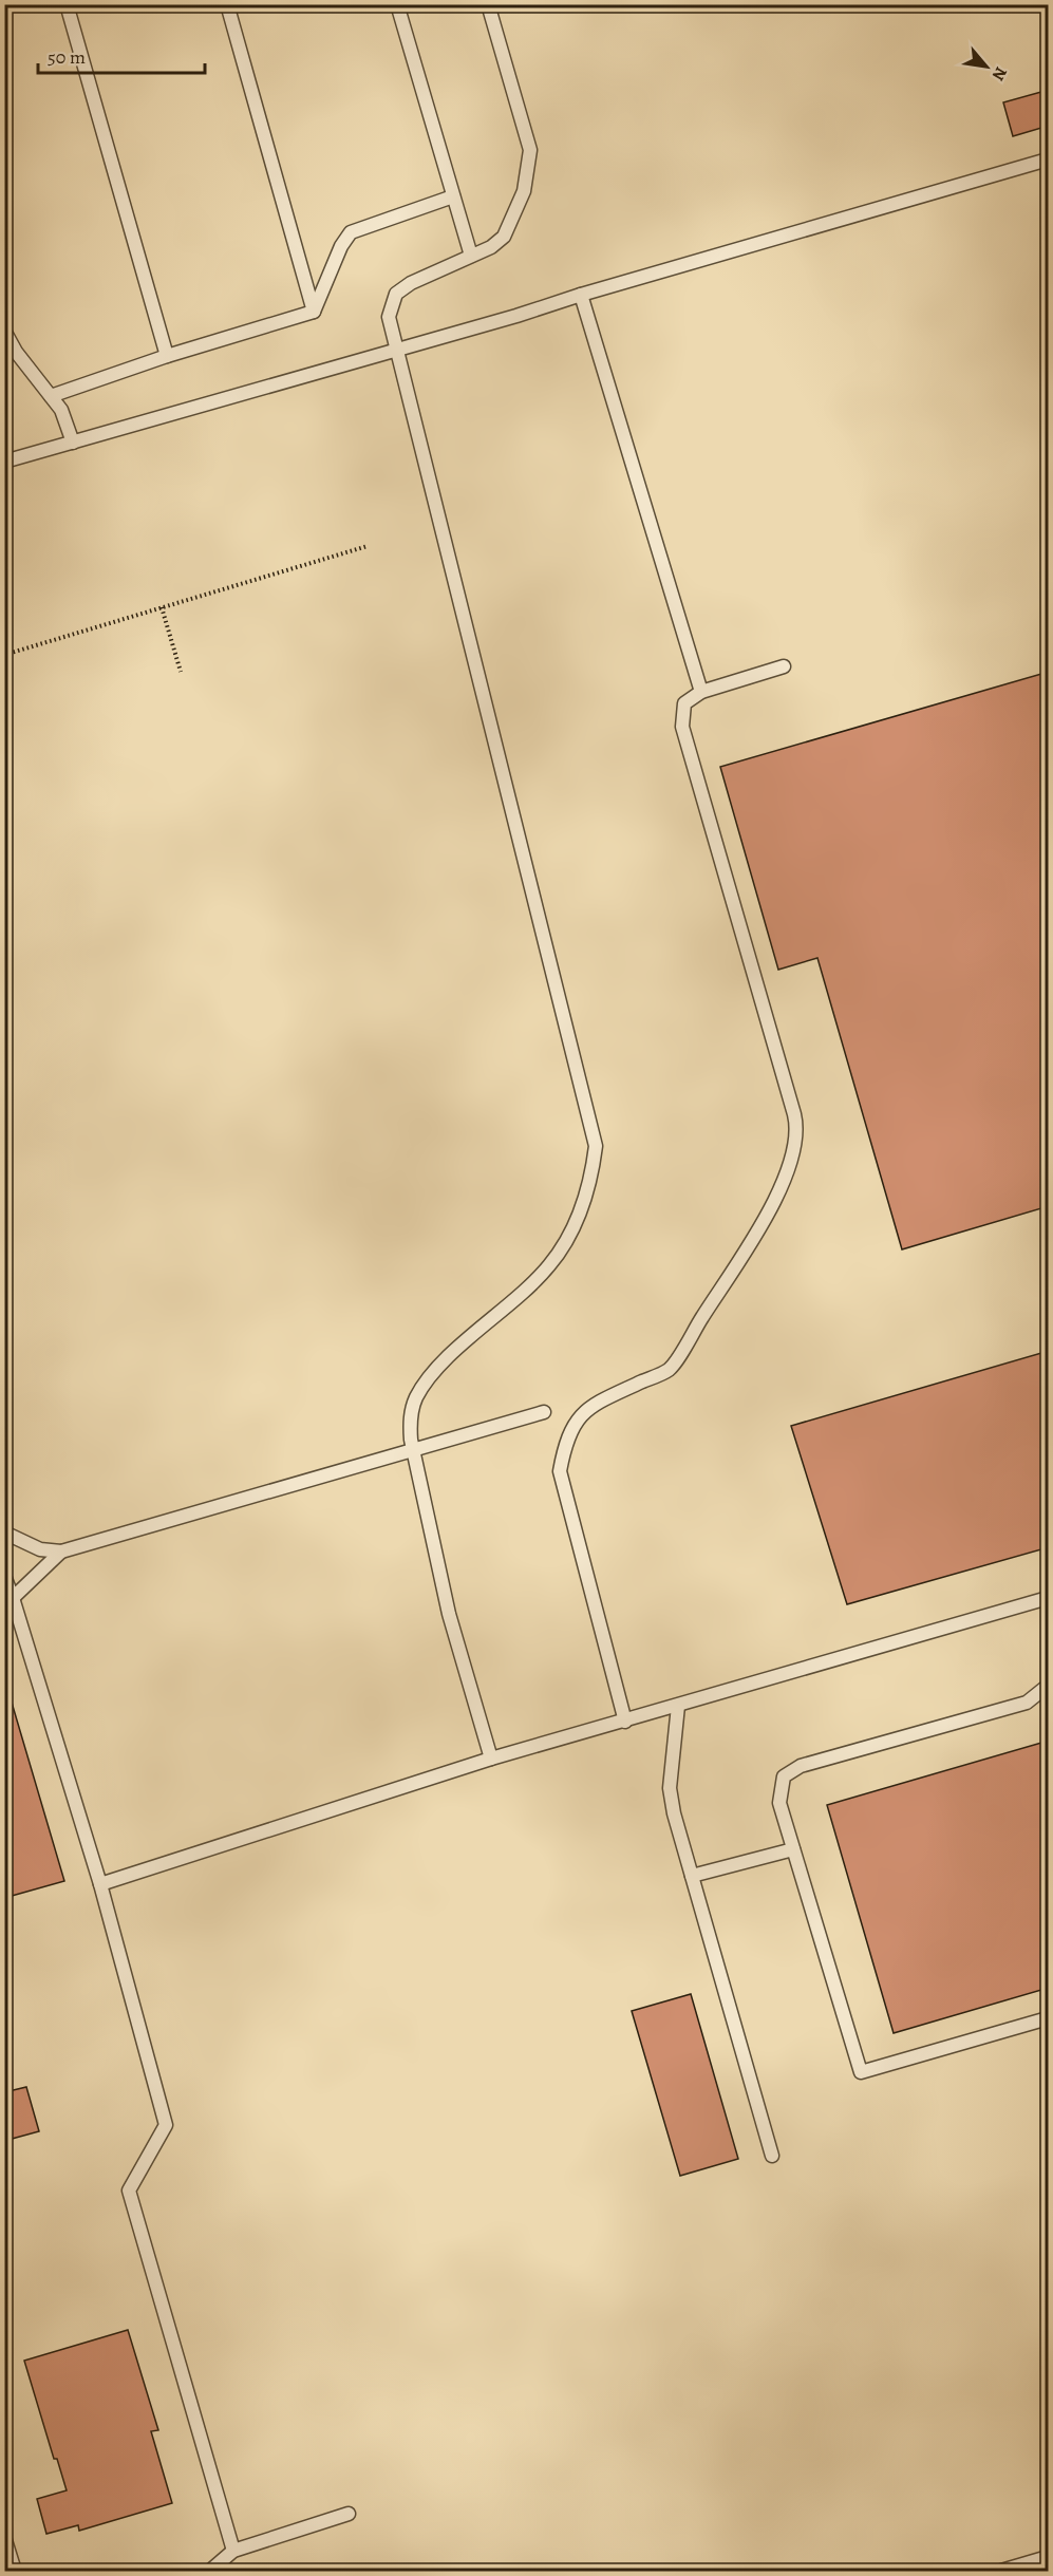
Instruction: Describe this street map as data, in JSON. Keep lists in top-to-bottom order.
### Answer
{
  "scale_bar": "50 m",
  "north": "bottom right"
}
